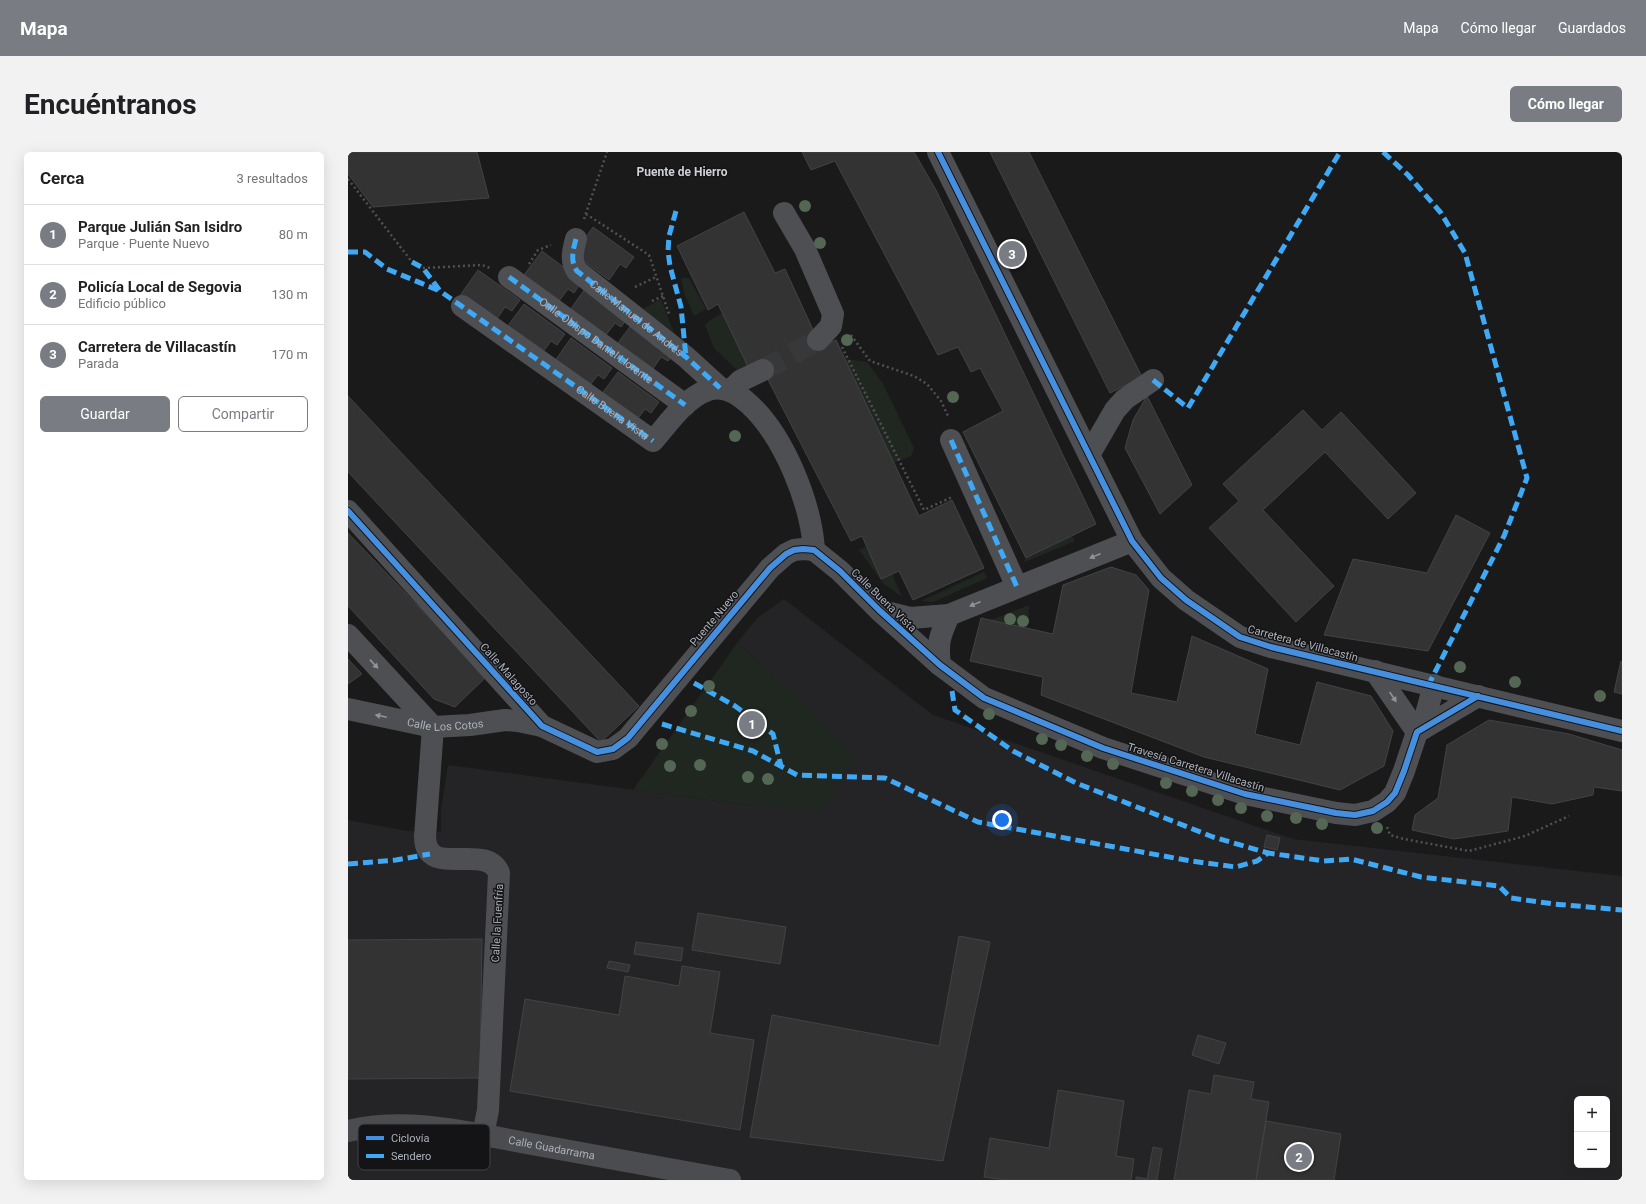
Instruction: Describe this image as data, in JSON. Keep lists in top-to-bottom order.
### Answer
{
  "streets": {
    "main road": ["Calle Guadarrama"],
    "street": [
      "Calle Manuel de Andrés",
      "Calle Obispo Daniel Llorente",
      "Calle Buena Vista",
      "Puente Nuevo",
      "Carretera de Villacastín",
      "Calle Malagosto",
      "Calle Los Cotos",
      "Travesía Carretera Villacastín",
      "Calle la Fuenfría"
    ]
  },
  "crossings": [
    ["Calle Manuel de Andrés", "Calle Buena Vista"],
    ["Calle Obispo Daniel Llorente", "Calle Buena Vista"],
    ["Calle Buena Vista", "Puente Nuevo"],
    ["Calle Buena Vista", "Carretera de Villacastín"],
    ["Calle Buena Vista", "Travesía Carretera Villacastín"],
    ["Puente Nuevo", "Calle Malagosto"],
    ["Carretera de Villacastín", "Travesía Carretera Villacastín"],
    ["Calle Malagosto", "Calle Los Cotos"],
    ["Calle Los Cotos", "Calle la Fuenfría"]
  ],
  "one_way": ["Calle Los Cotos"],
  "districts": ["Puente de Hierro"],
  "legend": ["Ciclovía", "Sendero"],
  "page": {
    "header": "Mapa",
    "nav": ["Mapa", "Cómo llegar", "Guardados"],
    "buttons": [
      "Cómo llegar",
      ["Guardar", "Compartir"]
    ],
    "title": "Encuéntranos",
    "heading": ["Cerca", "3 resultados"],
    "list": [
      {
        "mark": "1",
        "name": "Parque Julián San Isidro",
        "note": "Parque · Puente Nuevo",
        "value": "80 m"
      },
      {
        "mark": "2",
        "name": "Policía Local de Segovia",
        "note": "Edificio público",
        "value": "130 m"
      },
      {
        "mark": "3",
        "name": "Carretera de Villacastín",
        "note": "Parada",
        "value": "170 m"
      }
    ],
    "pins": ["3", "1", "2"],
    "map_buttons": ["+", "−"]
  }
}
